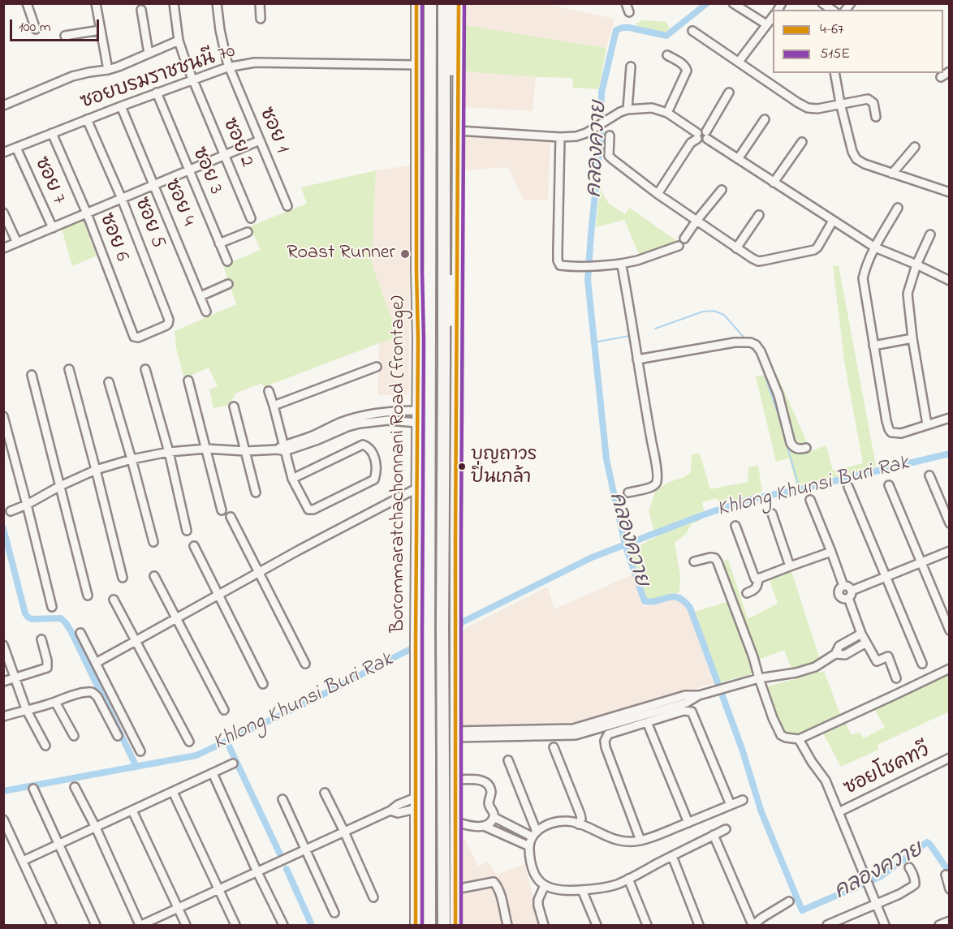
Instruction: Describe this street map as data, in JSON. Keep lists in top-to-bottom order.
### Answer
{
  "streets": {
    "main road": ["Borommaratchachonnani Road (frontage)"],
    "street": [
      "ซอยบรมราชชนนี 70",
      "ซอย 1",
      "ซอย 2",
      "ซอย 3",
      "ซอย 7",
      "ซอย 4",
      "ซอย 5",
      "ซอย 6",
      "ซอยโชคทวี"
    ]
  },
  "crossings": [
    ["ซอยบรมราชชนนี 70", "ซอย 1"],
    ["ซอยบรมราชชนนี 70", "ซอย 2"],
    ["ซอยบรมราชชนนี 70", "ซอย 3"],
    ["ซอยบรมราชชนนี 70", "ซอย 7"],
    ["ซอยบรมราชชนนี 70", "ซอย 4"],
    ["ซอยบรมราชชนนี 70", "ซอย 5"],
    ["ซอยบรมราชชนนี 70", "ซอย 6"],
    ["ซอยบรมราชชนนี 70", "Borommaratchachonnani Road (frontage)"],
    ["ซอย 5", "ซอย 6"]
  ],
  "water": ["คลองควาย", "Khlong Khunsi Buri Rak"],
  "places": ["Roast Runner", "บุญถาวร ปิ่นเกล้า"],
  "lines": ["transit line 4-67", "transit line 515E"],
  "legend": ["4-67", "515E"],
  "scale_bar": "100 m"
}
